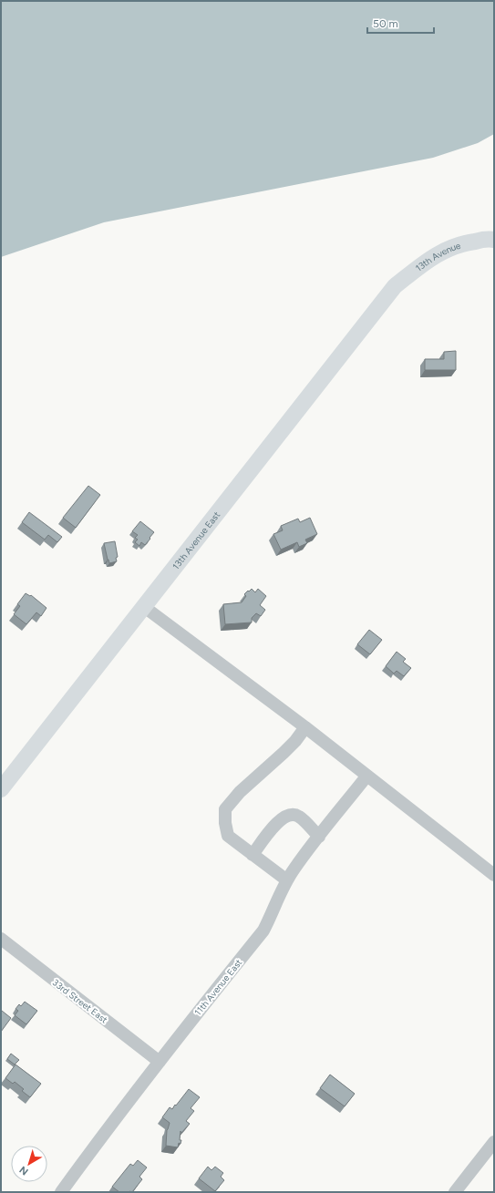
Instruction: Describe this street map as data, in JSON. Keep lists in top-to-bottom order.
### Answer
{
  "streets": {
    "main road": ["13th Avenue", "13th Avenue East"],
    "street": ["11th Avenue East", "33rd Street East"]
  },
  "crossings": [
    ["13th Avenue", "13th Avenue East"],
    ["11th Avenue East", "33rd Street East"]
  ],
  "scale_bar": "50 m",
  "north": "bottom left"
}
